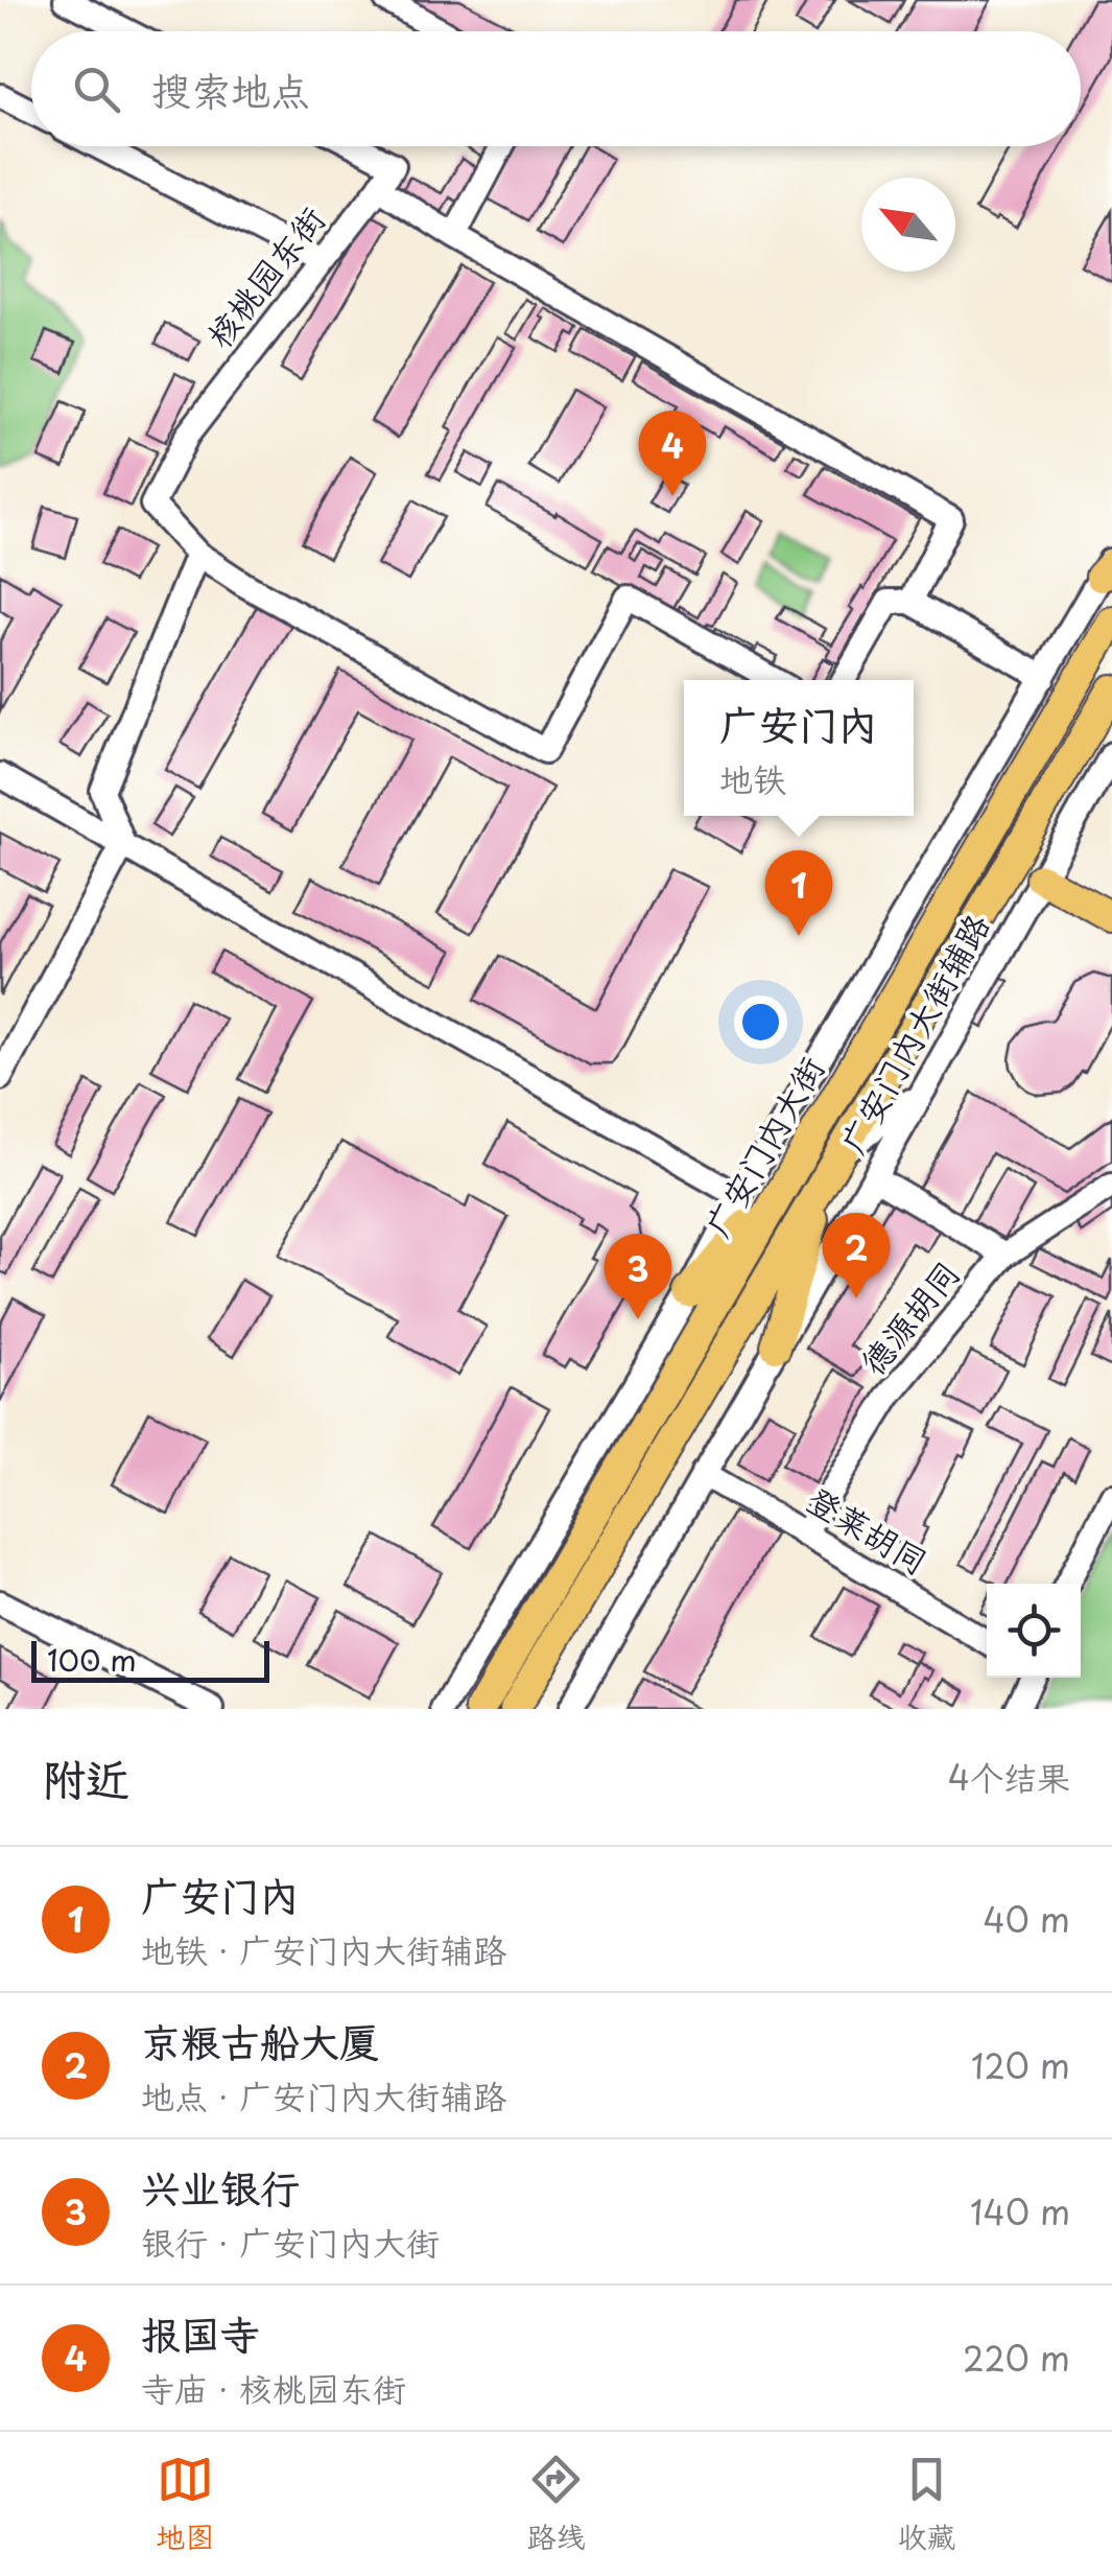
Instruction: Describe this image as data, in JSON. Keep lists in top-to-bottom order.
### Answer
{
  "streets": {
    "main road": ["广安门内大街"],
    "street": [
      "核桃园东街",
      "广安门内大街辅路",
      "德源胡同",
      "登莱胡同"
    ]
  },
  "crossings": [
    ["广安门内大街辅路", "广安门内大街"],
    ["德源胡同", "登莱胡同"]
  ],
  "scale_bar": "100 m",
  "north": "top left",
  "page": {
    "search": "搜索地点",
    "pins": [
      "4",
      "1",
      "2",
      "3"
    ],
    "popup": ["广安门内", "地铁"],
    "scale": "100 m",
    "heading": ["附近", "4个结果"],
    "list": [
      {
        "mark": "1",
        "name": "广安门内",
        "note": "地铁 · 广安门内大街辅路",
        "value": "40 m"
      },
      {
        "mark": "2",
        "name": "京粮古船大厦",
        "note": "地点 · 广安门内大街辅路",
        "value": "120 m"
      },
      {
        "mark": "3",
        "name": "兴业银行",
        "note": "银行 · 广安门内大街",
        "value": "140 m"
      },
      {
        "mark": "4",
        "name": "报国寺",
        "note": "寺庙 · 核桃园东街",
        "value": "220 m"
      }
    ],
    "nav": ["地图", "路线", "收藏"]
  }
}
